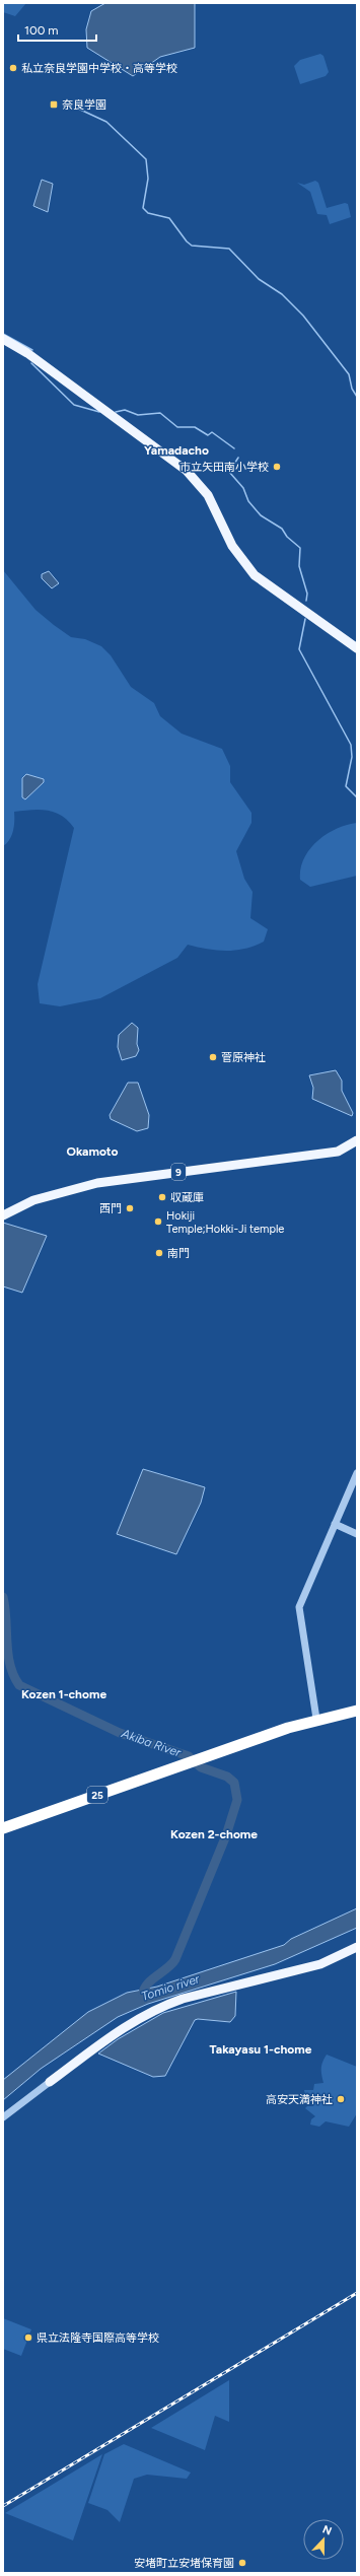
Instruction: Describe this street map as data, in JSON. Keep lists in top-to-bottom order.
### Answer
{
  "streets": {
    "highway": ["25"],
    "main road": ["9"]
  },
  "districts": [
    "Yamadacho",
    "Okamoto",
    "Kozen 1-chome",
    "Kozen 2-chome",
    "Takayasu 1-chome"
  ],
  "water": ["Akiba River", "Tomio river"],
  "places": {
    "other": [
      "私立奈良学園中学校・高等学校",
      "市立矢田南小学校",
      "菅原神社",
      "収蔵庫",
      "西門",
      "Hokiji Temple;Hokki-Ji temple",
      "南門",
      "高安天満神社",
      "県立法隆寺国際高等学校",
      "安堵町立安堵保育園"
    ],
    "transit": ["奈良学園"]
  },
  "scale_bar": "100 m",
  "north": "top"
}
